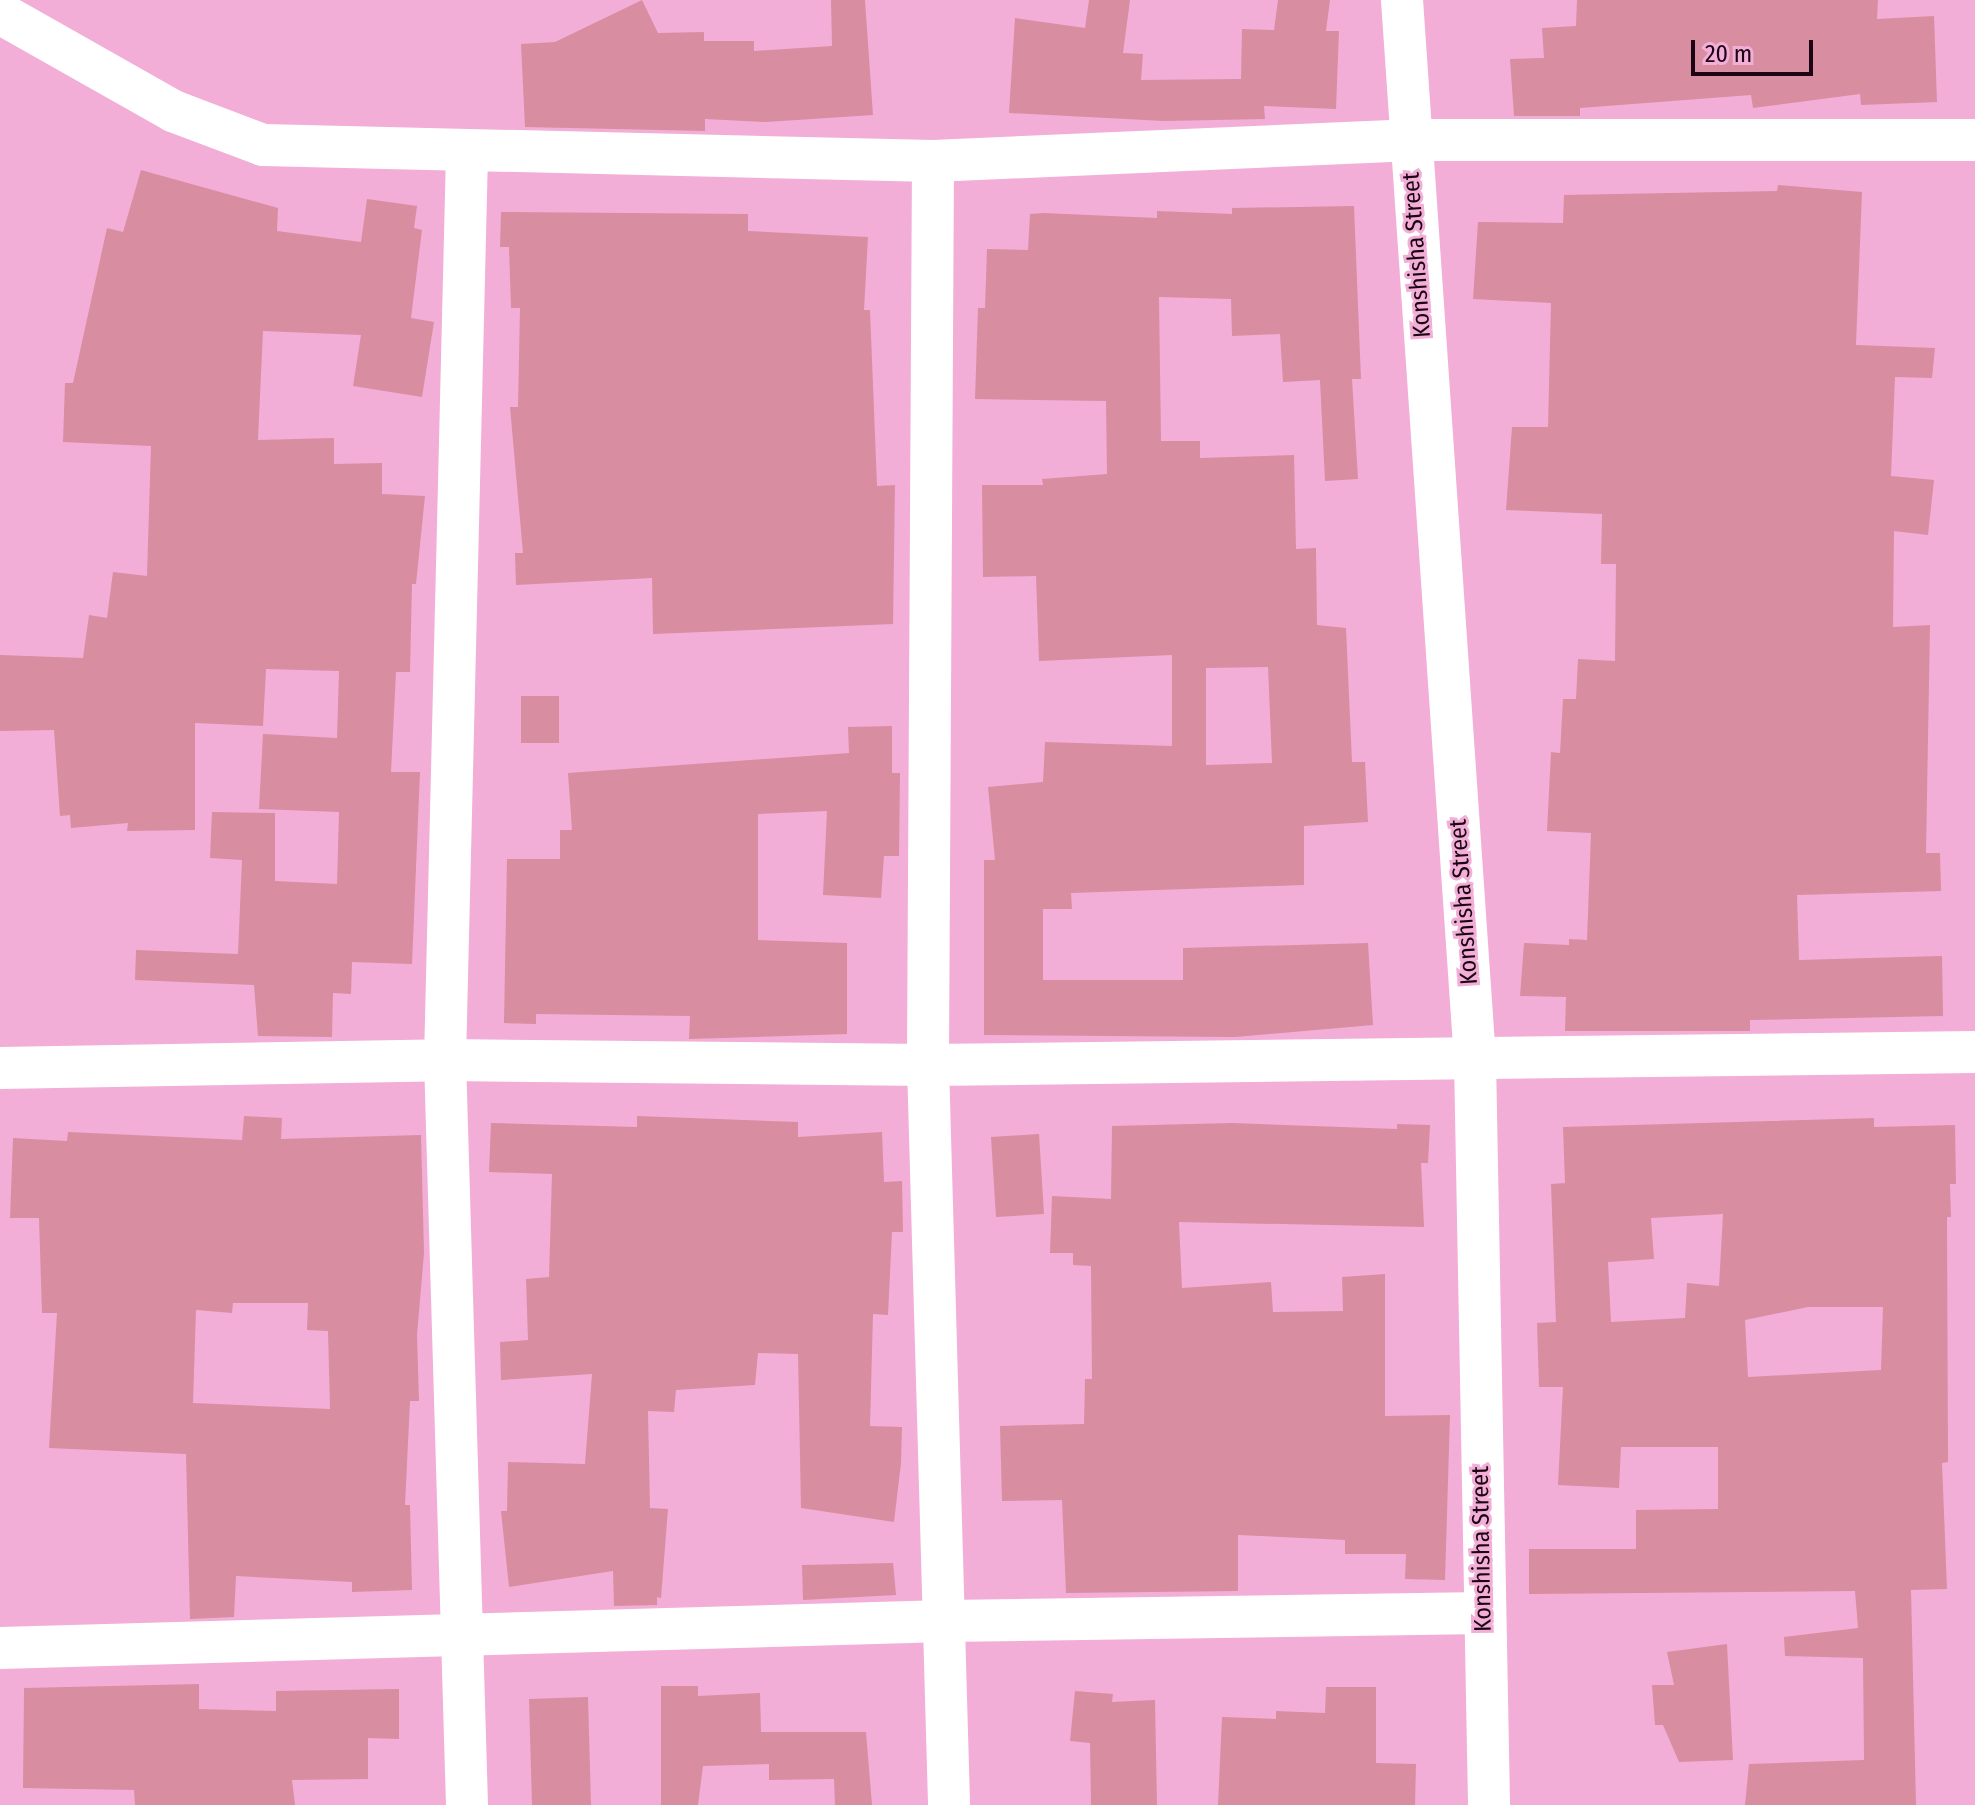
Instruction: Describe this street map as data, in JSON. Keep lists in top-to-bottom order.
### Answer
{
  "streets": {
    "street": ["Konshisha Street"]
  },
  "scale_bar": "20 m"
}
